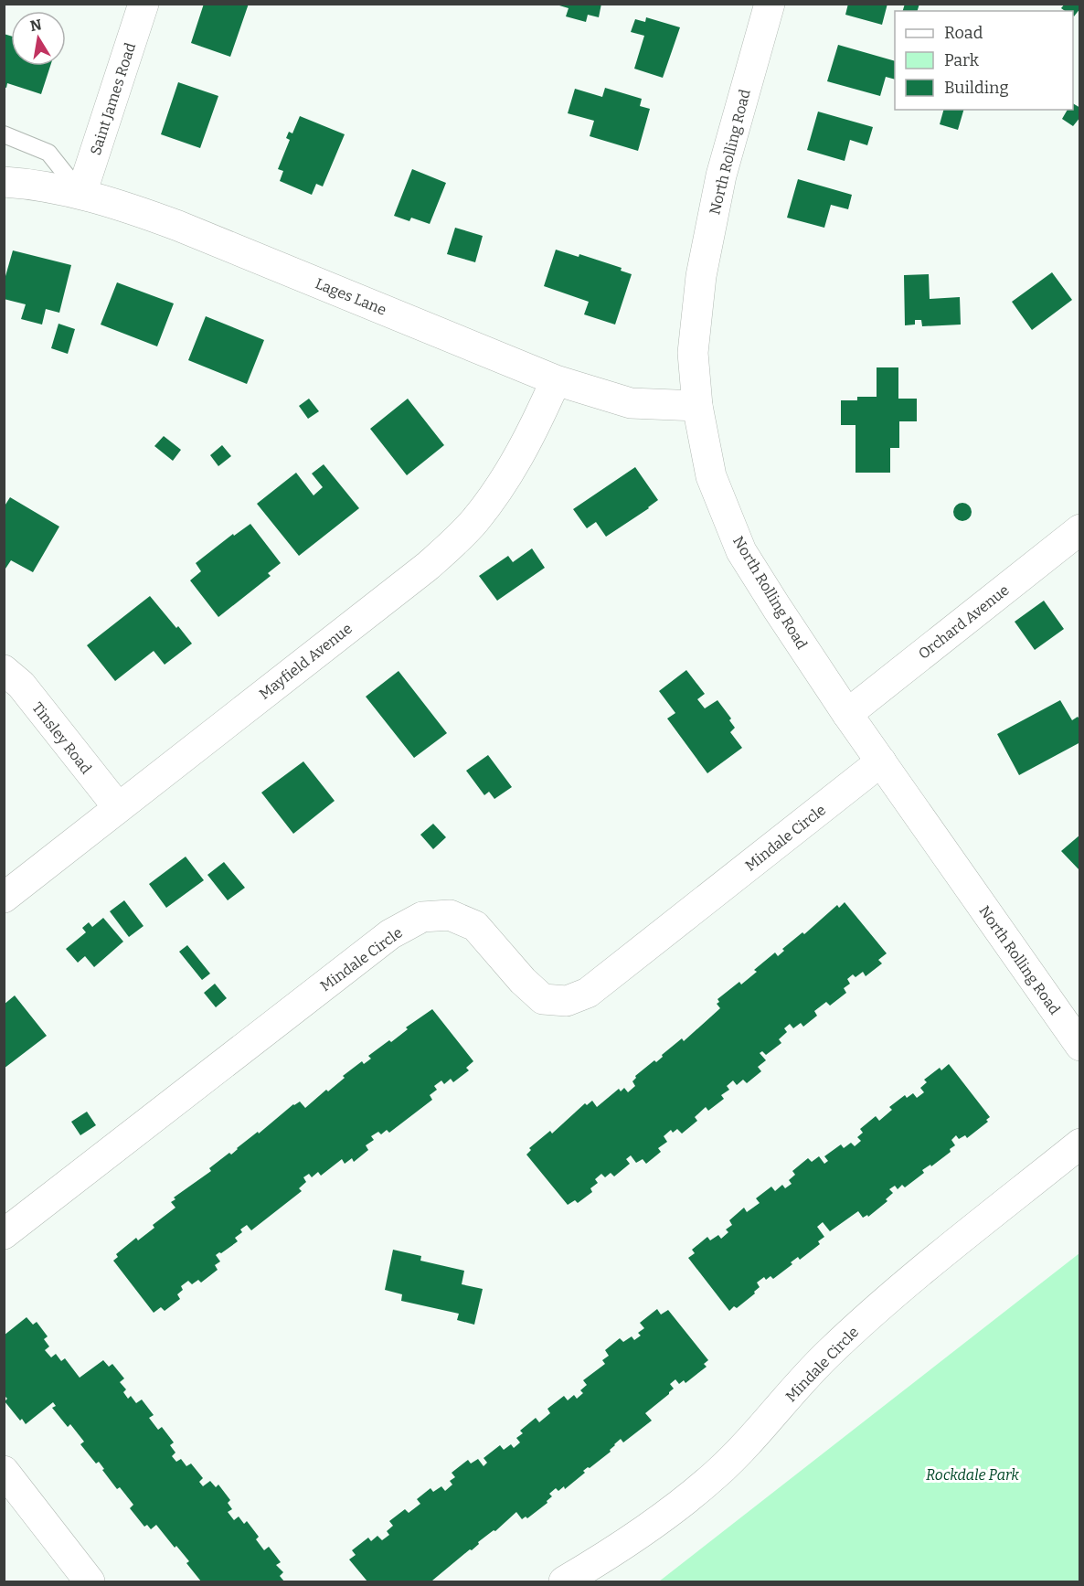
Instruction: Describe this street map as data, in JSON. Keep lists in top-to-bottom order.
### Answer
{
  "streets": {
    "street": [
      "Saint James Road",
      "North Rolling Road",
      "Lages Lane",
      "Orchard Avenue",
      "Mayfield Avenue",
      "Tinsley Road",
      "Mindale Circle"
    ]
  },
  "crossings": [
    ["Saint James Road", "Lages Lane"],
    ["North Rolling Road", "Lages Lane"],
    ["North Rolling Road", "Orchard Avenue"],
    ["North Rolling Road", "Mindale Circle"],
    ["Lages Lane", "Mayfield Avenue"],
    ["Mayfield Avenue", "Tinsley Road"]
  ],
  "parks": ["Rockdale Park"],
  "legend": ["Road", "Park", "Building"],
  "north": "top"
}
